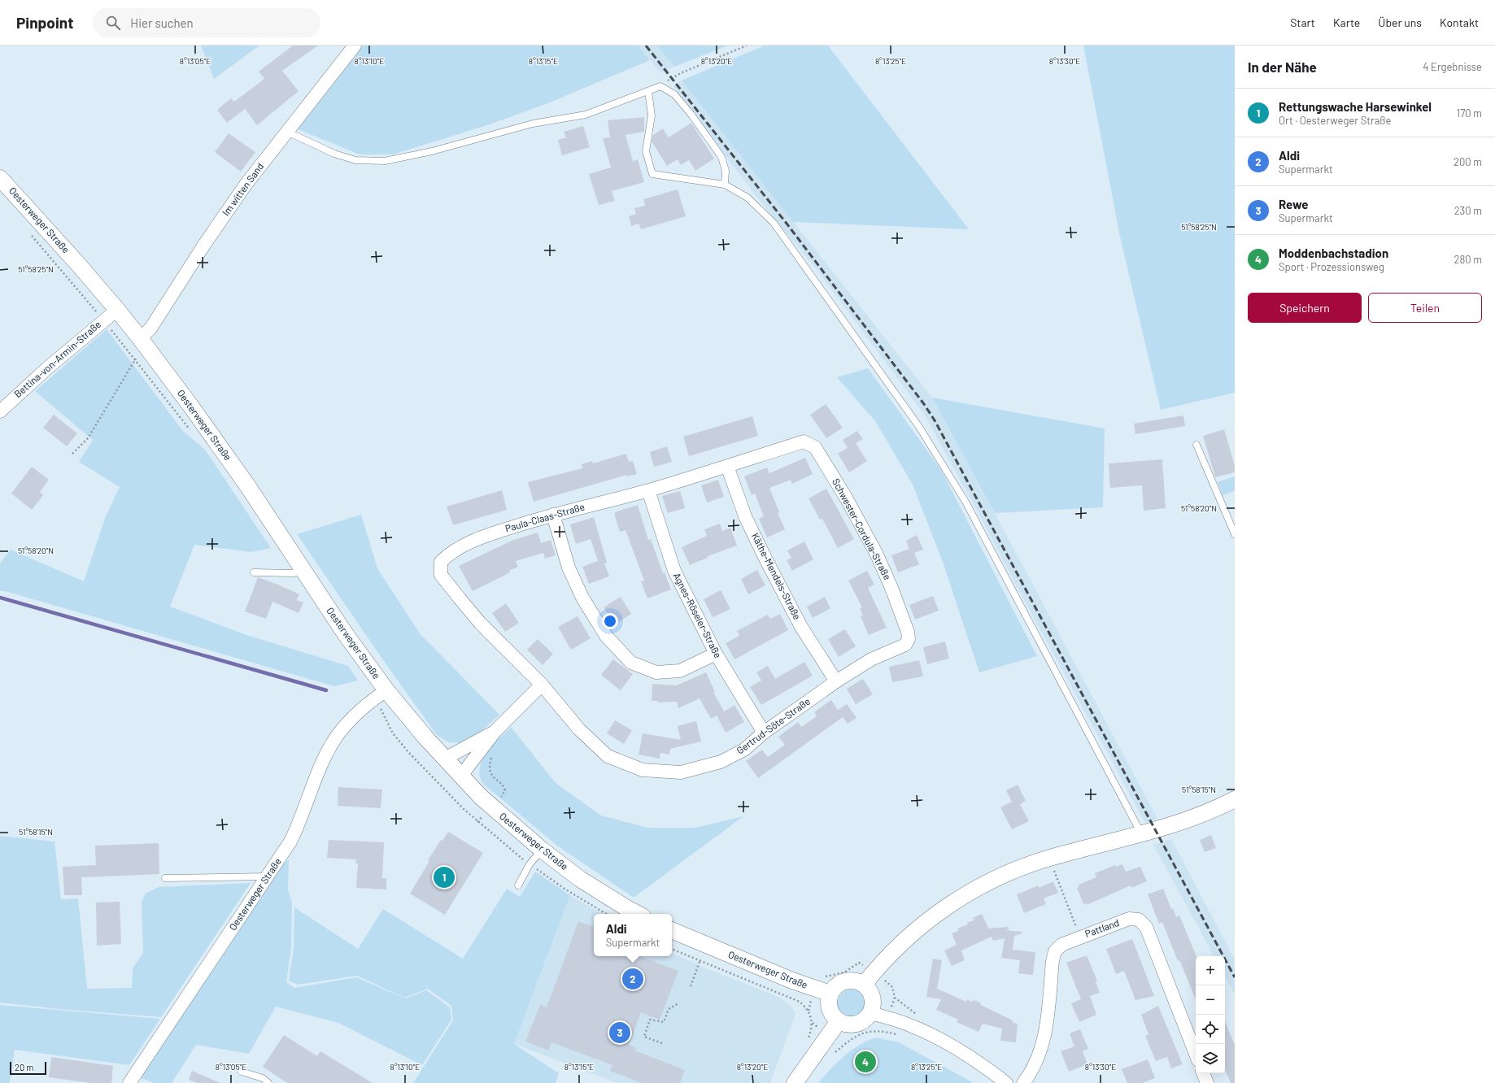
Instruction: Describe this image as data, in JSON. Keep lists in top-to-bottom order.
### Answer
{
  "streets": {
    "street": [
      "Im witten Sand",
      "Oesterweger Straße",
      "Bettina-von-Armin-Straße",
      "Paula-Claas-Straße",
      "Schwester-Cordula-Straße",
      "Käthe-Mendels-Straße",
      "Agnes-Röseler-Straße",
      "Gertrud-Söte-Straße",
      "Pattland"
    ]
  },
  "crossings": [
    ["Im witten Sand", "Oesterweger Straße"],
    ["Oesterweger Straße", "Bettina-von-Armin-Straße"],
    ["Paula-Claas-Straße", "Schwester-Cordula-Straße"],
    ["Paula-Claas-Straße", "Käthe-Mendels-Straße"],
    ["Paula-Claas-Straße", "Agnes-Röseler-Straße"],
    ["Paula-Claas-Straße", "Gertrud-Söte-Straße"],
    ["Schwester-Cordula-Straße", "Gertrud-Söte-Straße"],
    ["Käthe-Mendels-Straße", "Gertrud-Söte-Straße"],
    ["Agnes-Röseler-Straße", "Gertrud-Söte-Straße"]
  ],
  "scale_bar": "20 m",
  "page": {
    "header": "Pinpoint",
    "search": "Hier suchen",
    "nav": [
      "Start",
      "Karte",
      "Über uns",
      "Kontakt"
    ],
    "heading": ["In der Nähe", "4 Ergebnisse"],
    "list": [
      {
        "mark": "1",
        "name": "Rettungswache Harsewinkel",
        "note": "Ort · Oesterweger Straße",
        "value": "170 m"
      },
      {
        "mark": "2",
        "name": "Aldi",
        "note": "Supermarkt",
        "value": "200 m"
      },
      {
        "mark": "3",
        "name": "Rewe",
        "note": "Supermarkt",
        "value": "230 m"
      },
      {
        "mark": "4",
        "name": "Moddenbachstadion",
        "note": "Sport · Prozessionsweg",
        "value": "280 m"
      }
    ],
    "buttons": ["Speichern", "Teilen"],
    "pins": [
      "1",
      "2",
      "3",
      "4"
    ],
    "popup": ["Aldi", "Supermarkt"],
    "map_buttons": ["+", "−"],
    "scale": "20 m"
  },
  "coordinates": [
    "8°13'05\"E",
    "8°13'10\"E",
    "8°13'15\"E",
    "8°13'20\"E",
    "8°13'25\"E",
    "8°13'30\"E",
    "51°58'25\"N",
    "51°58'20\"N",
    "51°58'15\"N"
  ]
}
